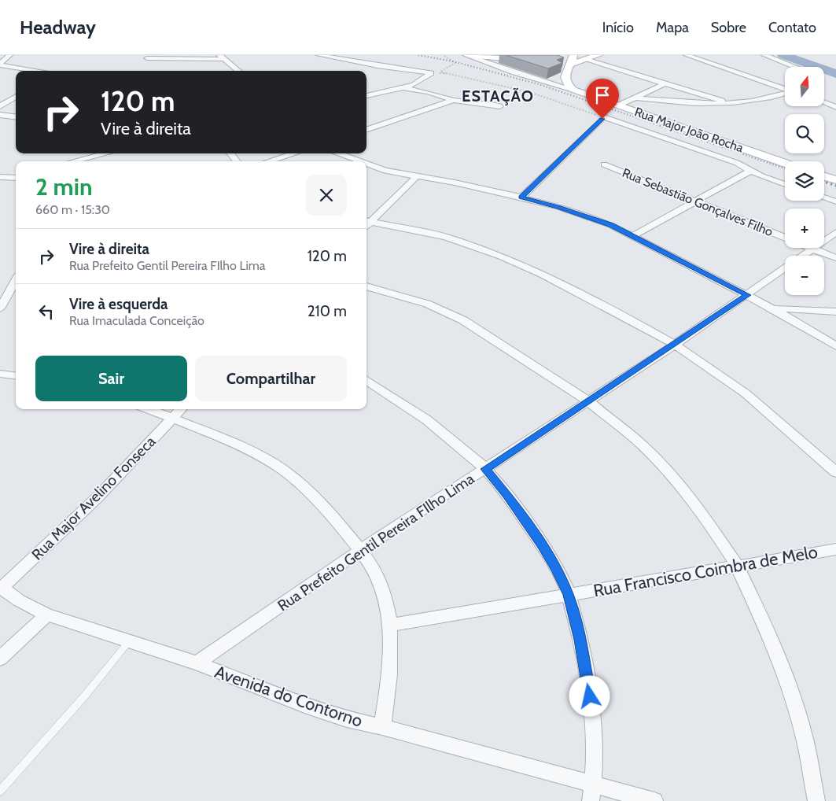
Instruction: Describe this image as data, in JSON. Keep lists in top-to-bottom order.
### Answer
{
  "streets": {
    "main road": ["Rua Major João Rocha"],
    "street": [
      "Rua Sebastião Gonçalves Filho",
      "Rua Major Avelino Fonseca",
      "Rua Prefeito Gentil Pereira FIlho Lima",
      "Rua Francisco Coimbra de Melo",
      "Avenida do Contorno"
    ]
  },
  "crossings": [
    ["Rua Sebastião Gonçalves Filho", "Rua Prefeito Gentil Pereira FIlho Lima"],
    ["Rua Major Avelino Fonseca", "Avenida do Contorno"],
    ["Rua Prefeito Gentil Pereira FIlho Lima", "Avenida do Contorno"]
  ],
  "districts": ["ESTAÇÃO"],
  "north": "top",
  "page": {
    "header": "Headway",
    "nav": [
      "Início",
      "Mapa",
      "Sobre",
      "Contato"
    ],
    "map_buttons": ["+", "−"],
    "turn": ["120 m", "Vire à direita"],
    "heading": ["2 min", "660 m · 15:30"],
    "list": [
      {
        "name": "Vire à direita",
        "note": "Rua Prefeito Gentil Pereira FIlho Lima",
        "value": "120 m"
      },
      {
        "name": "Vire à esquerda",
        "note": "Rua Imaculada Conceição",
        "value": "210 m"
      }
    ],
    "buttons": ["Sair", "Compartilhar"]
  }
}
